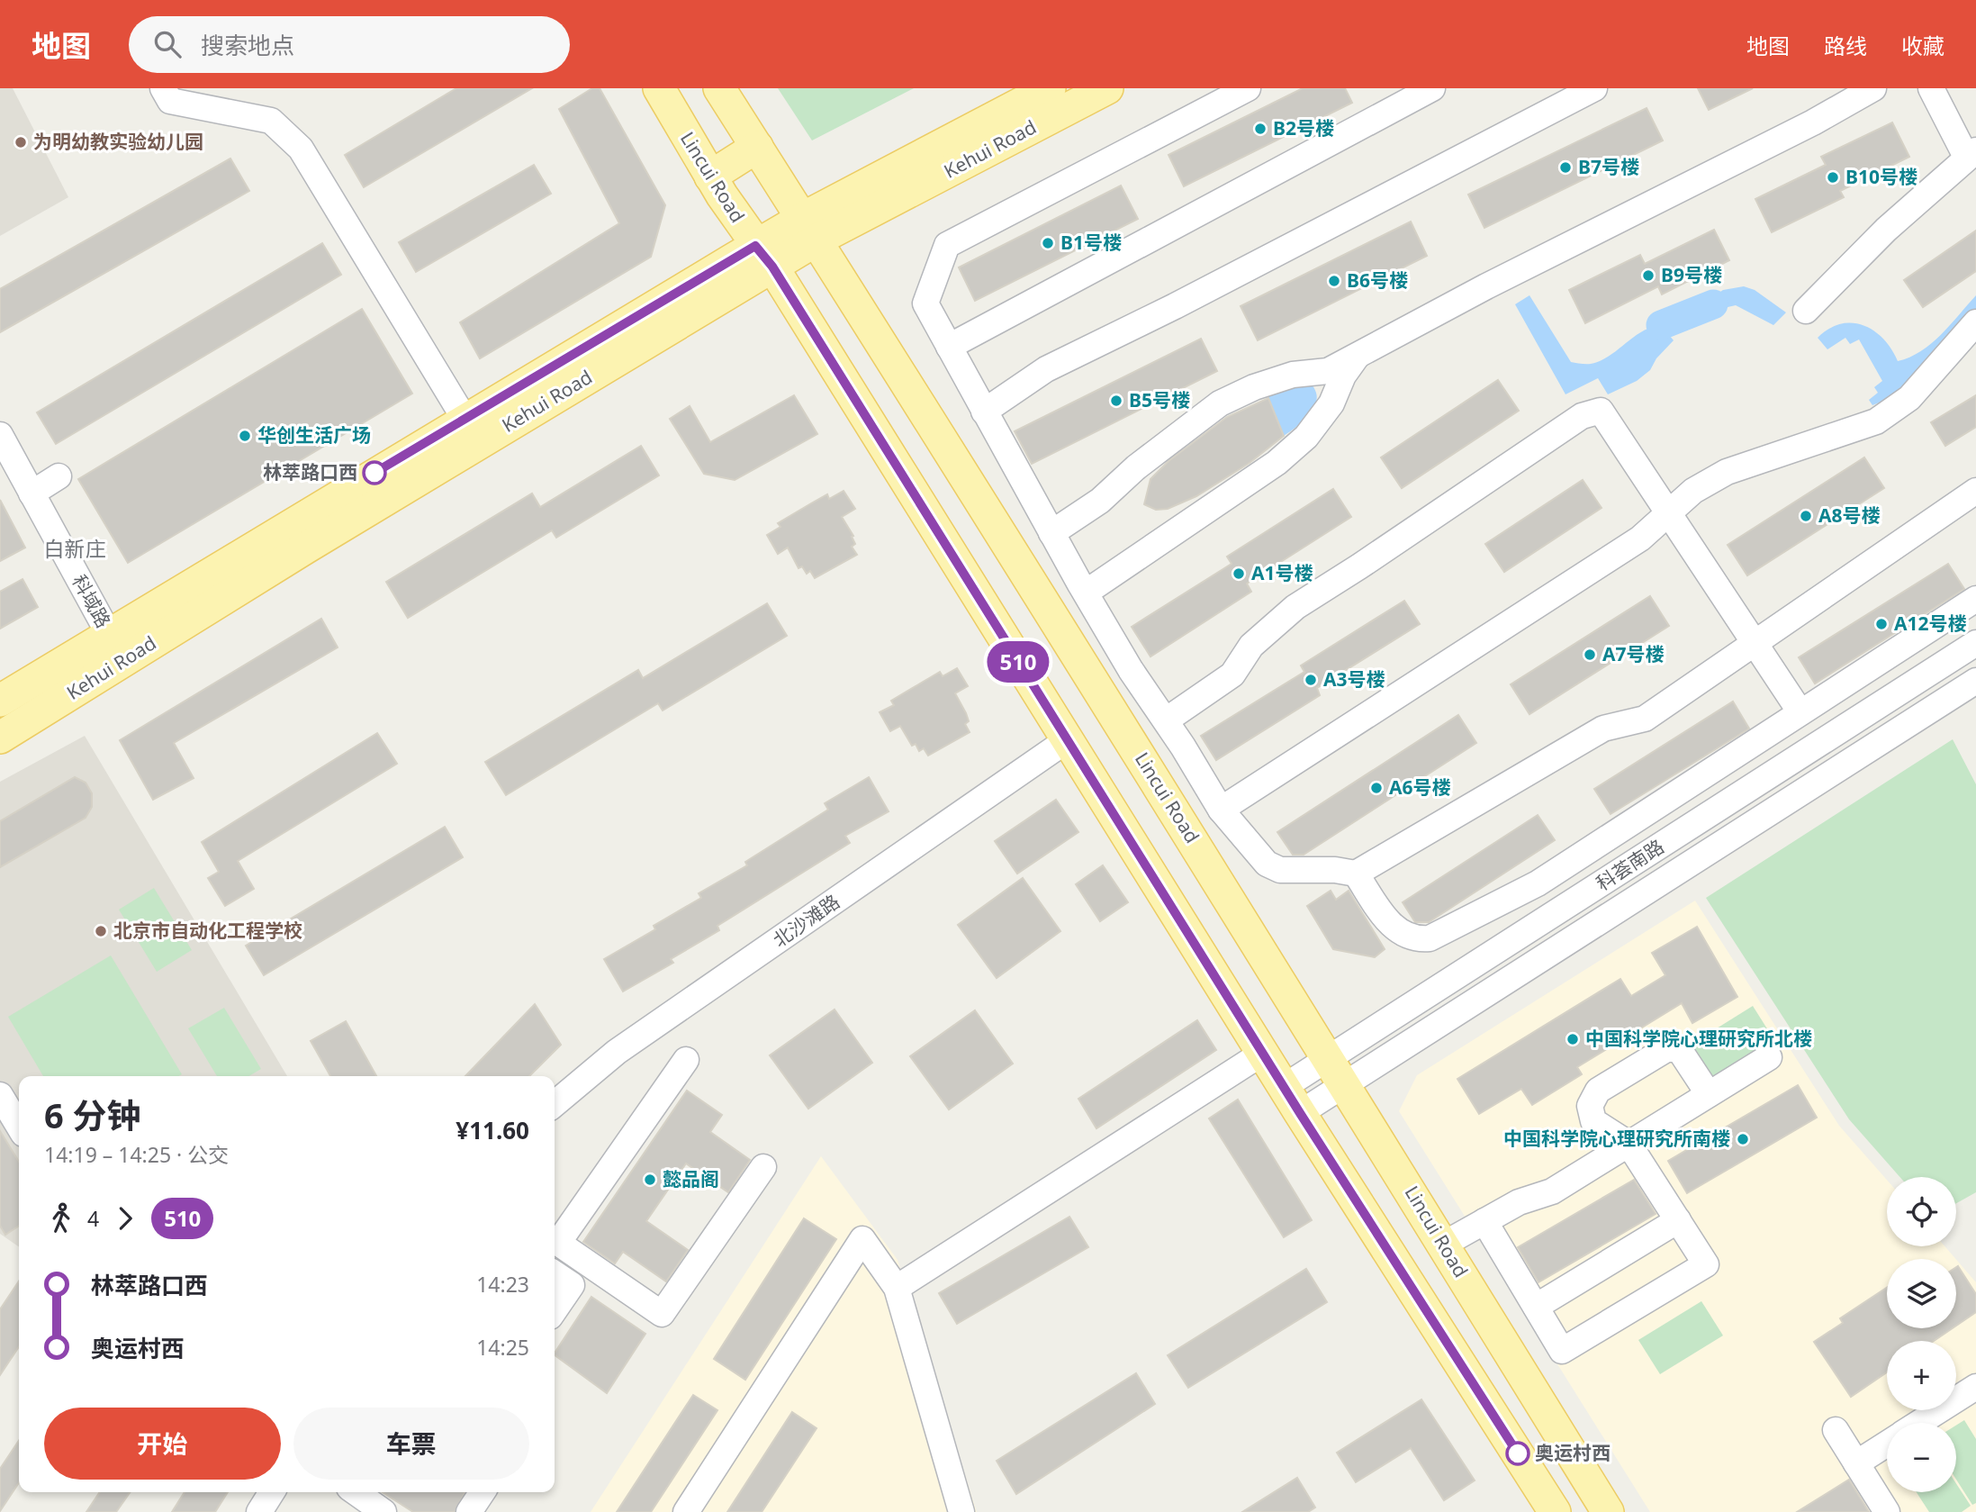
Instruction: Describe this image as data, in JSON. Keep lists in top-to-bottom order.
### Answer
{
  "streets": {
    "main road": ["Kehui Road", "Lincui Road"],
    "street": ["科域路", "科荟南路", "北沙滩路"]
  },
  "crossings": [
    ["Kehui Road", "Lincui Road"],
    ["Kehui Road", "科域路"],
    ["Lincui Road", "科荟南路"],
    ["Lincui Road", "北沙滩路"]
  ],
  "districts": ["白新庄"],
  "places": [
    "B2号楼",
    "为明幼教实验幼儿园",
    "B7号楼",
    "B10号楼",
    "B1号楼",
    "B9号楼",
    "B6号楼",
    "B5号楼",
    "华创生活广场",
    "林萃路口西",
    "A8号楼",
    "A1号楼",
    "A12号楼",
    "A7号楼",
    "A3号楼",
    "A6号楼",
    "北京市自动化工程学校",
    "中国科学院心理研究所北楼",
    "中国科学院心理研究所南楼",
    "懿品阁",
    "奥运村西"
  ],
  "lines": ["bus line 510"],
  "page": {
    "header": "地图",
    "search": "搜索地点",
    "nav": ["地图", "路线", "收藏"],
    "on_map": "510",
    "heading": ["6 分钟", "14:19 – 14:25 · 公交", "¥11.60"],
    "map_buttons": ["+", "−"],
    "legs": ["4", "510"],
    "list": [
      {
        "name": "林萃路口西",
        "value": "14:23"
      },
      {
        "name": "奥运村西",
        "value": "14:25"
      }
    ],
    "buttons": ["开始", "车票"]
  }
}
